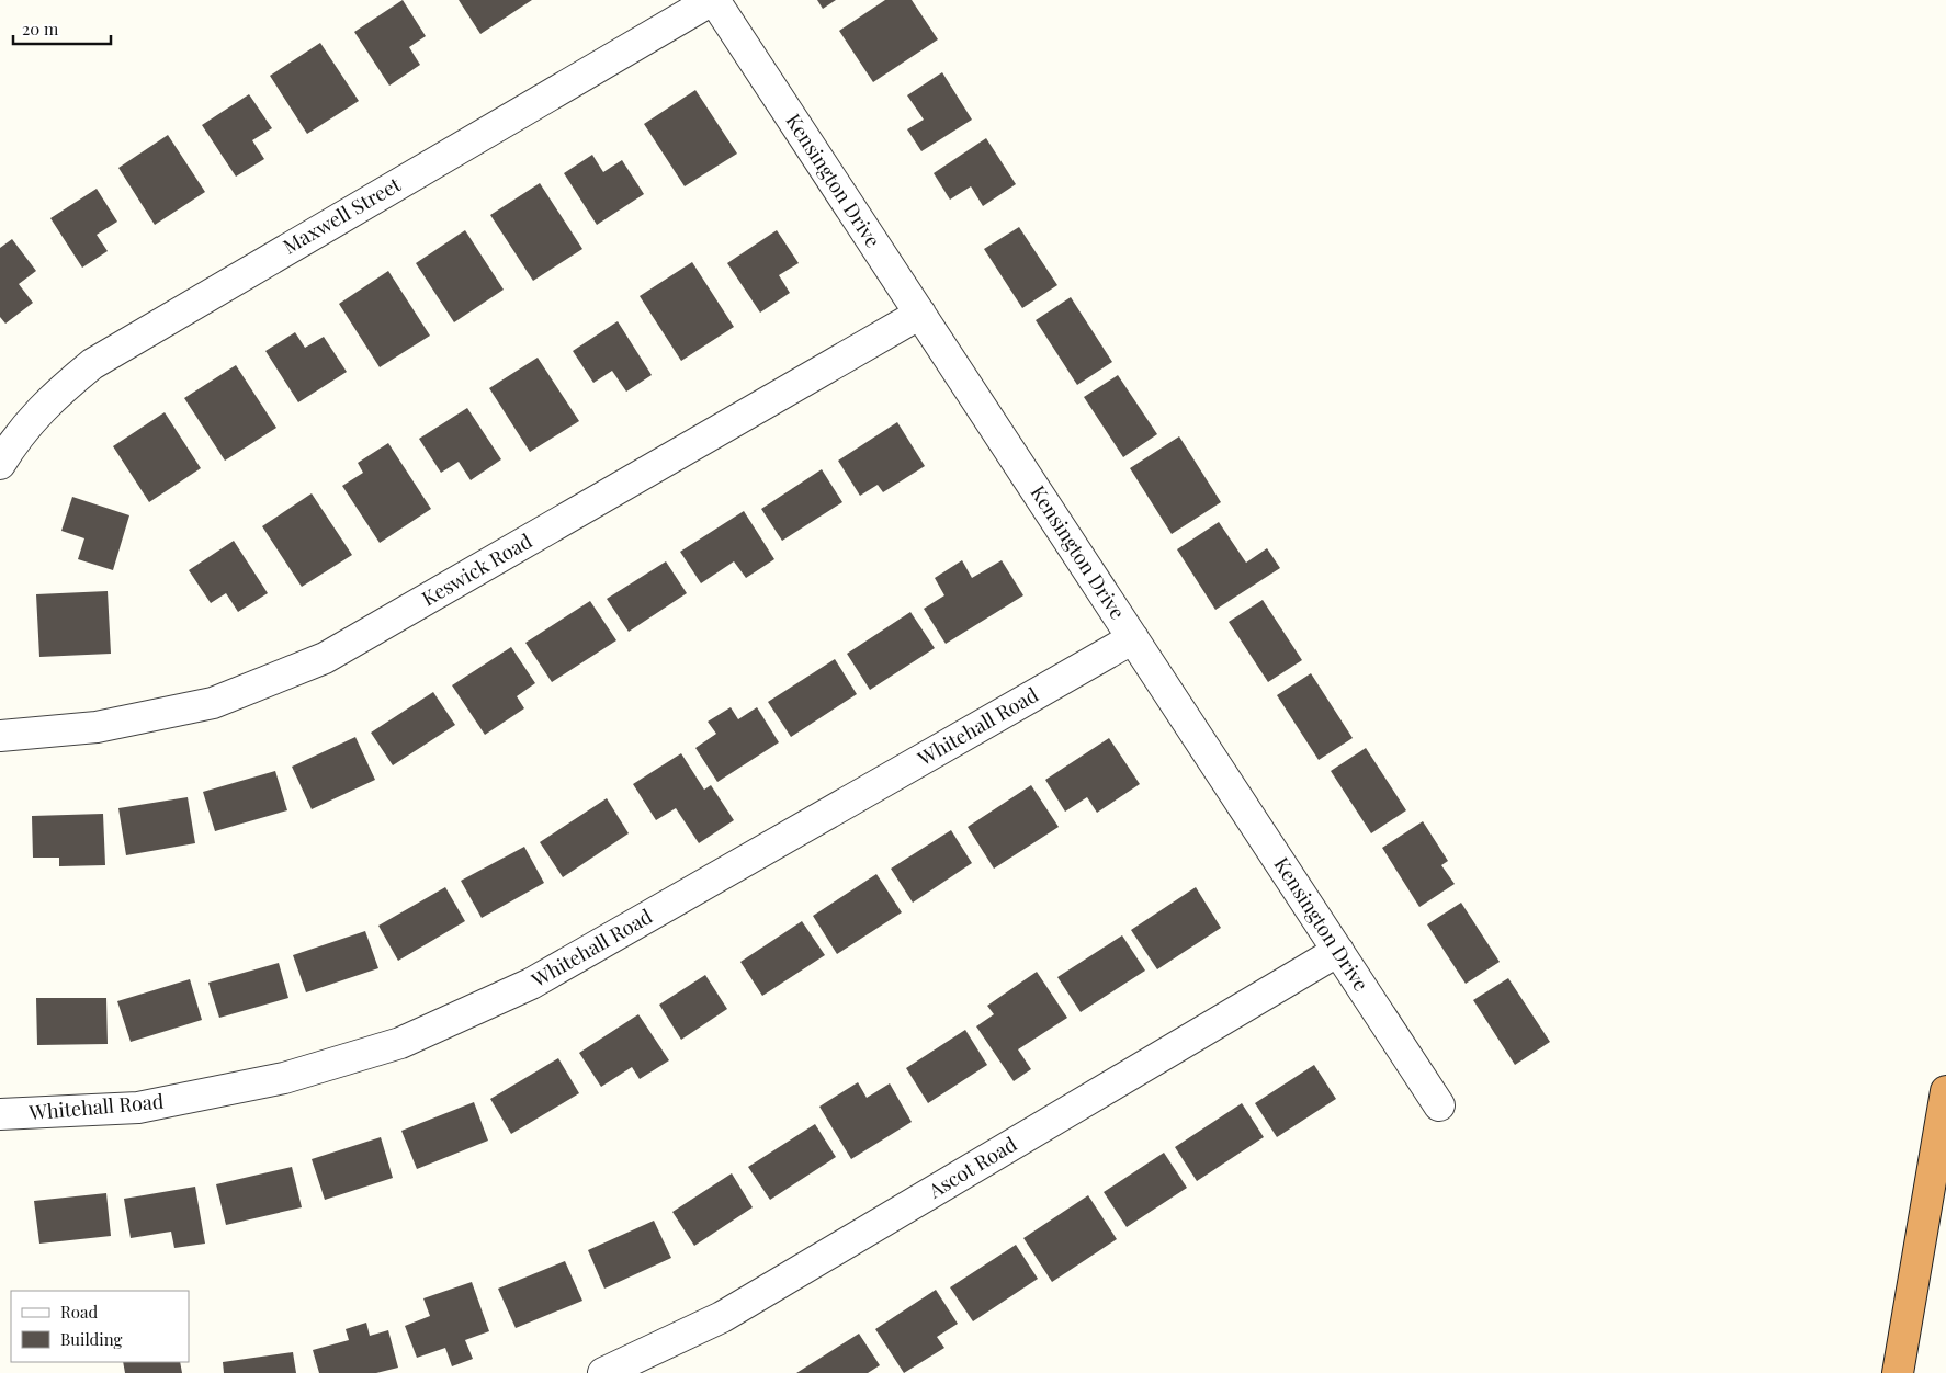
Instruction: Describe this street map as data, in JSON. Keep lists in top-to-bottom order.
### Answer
{
  "streets": {
    "street": [
      "Kensington Drive",
      "Maxwell Street",
      "Keswick Road",
      "Whitehall Road",
      "Ascot Road"
    ]
  },
  "crossings": [
    ["Kensington Drive", "Maxwell Street"],
    ["Kensington Drive", "Keswick Road"],
    ["Kensington Drive", "Whitehall Road"],
    ["Kensington Drive", "Ascot Road"]
  ],
  "legend": ["Road", "Building"],
  "scale_bar": "20 m"
}
